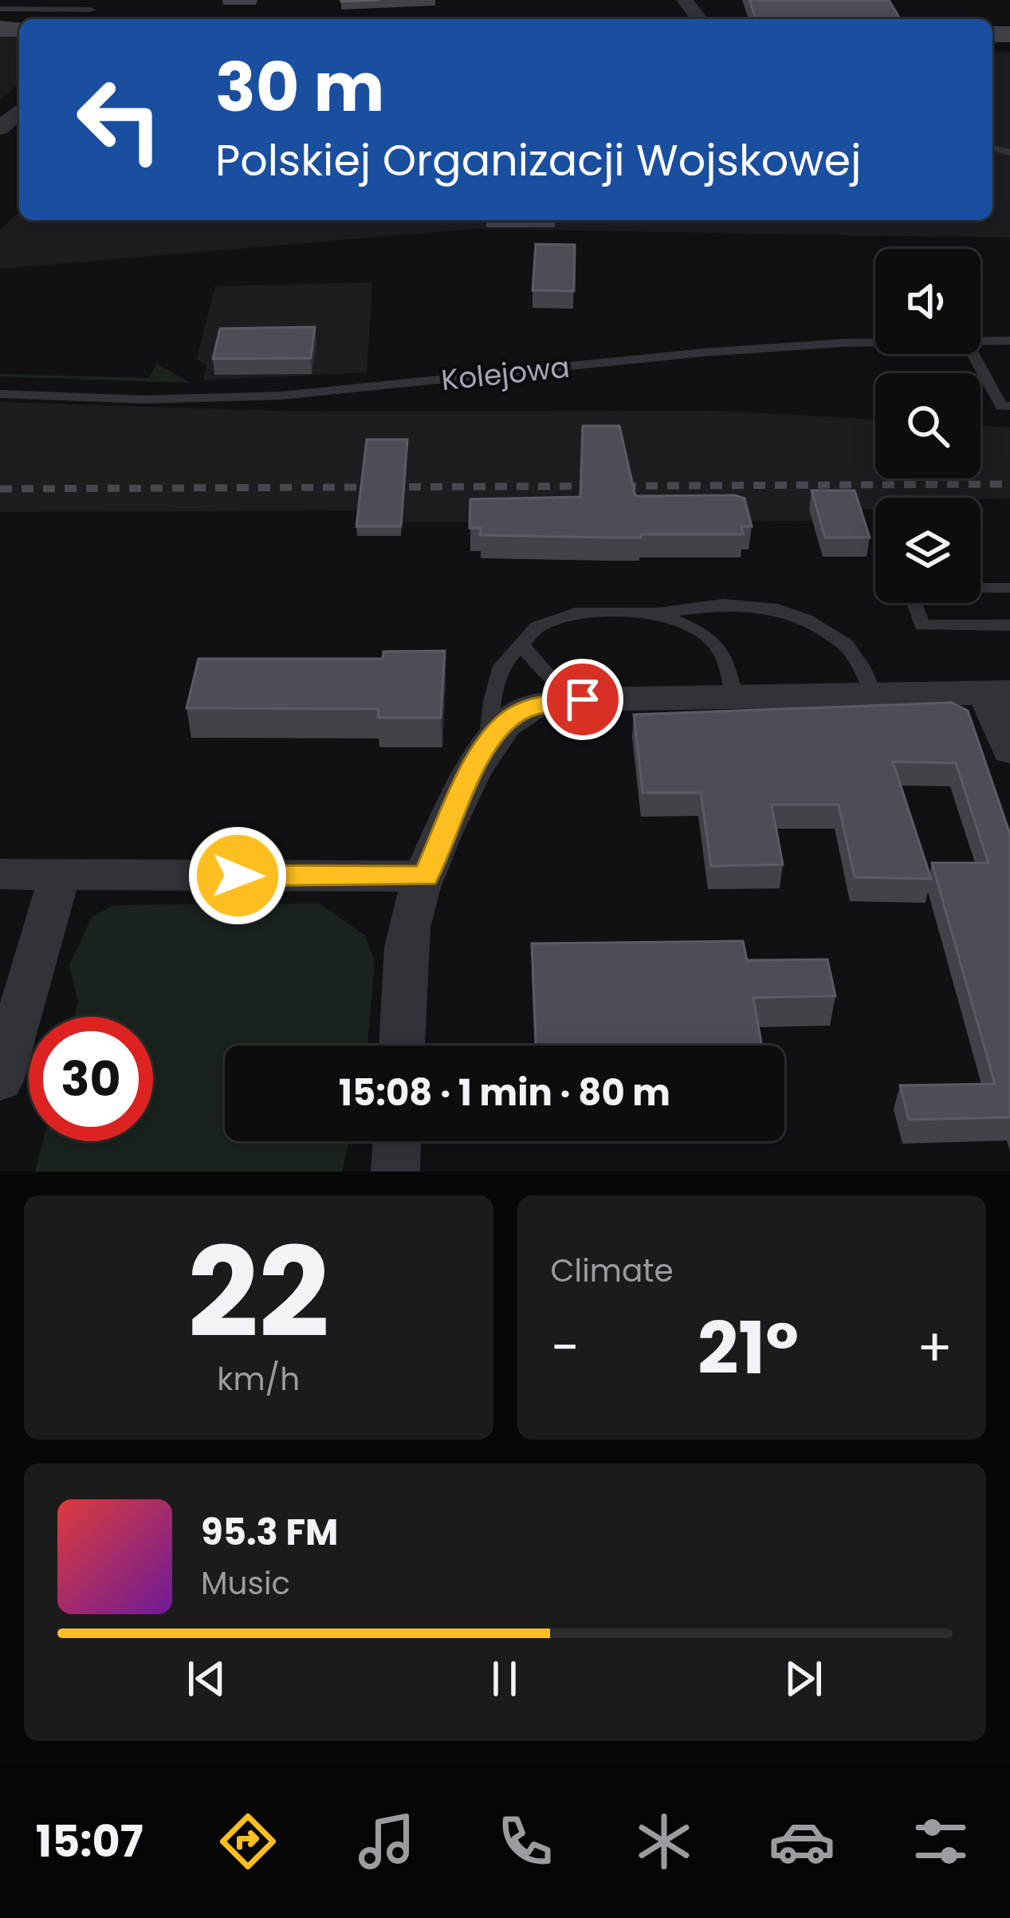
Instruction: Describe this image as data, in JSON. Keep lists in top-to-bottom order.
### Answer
{
  "streets": {
    "lane": ["Kolejowa"]
  },
  "page": {
    "turn": ["30 m", "Polskiej Organizacji Wojskowej"],
    "limit": "30",
    "trip": "15:08 · 1 min · 80 m",
    "tile": [
      ["22", "km/h"],
      "Climate"
    ],
    "heat": ["−", "21°", "+"],
    "song": ["95.3 FM", "Music"],
    "tabs": "15:07"
  }
}
